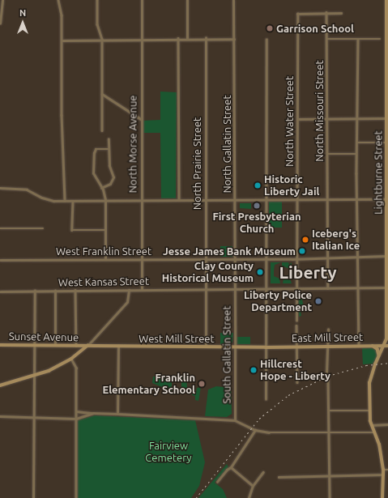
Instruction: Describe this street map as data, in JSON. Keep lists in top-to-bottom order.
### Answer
{
  "streets": {
    "main road": [
      "Lightburne Street",
      "Sunset Avenue",
      "East Mill Street",
      "West Mill Street"
    ],
    "street": [
      "North Missouri Street",
      "North Water Street",
      "North Morse Avenue",
      "North Gallatin Street",
      "North Prairie Street",
      "West Franklin Street",
      "West Kansas Street",
      "South Gallatin Street"
    ]
  },
  "crossings": [
    ["North Missouri Street", "North Water Street"],
    ["North Missouri Street", "West Franklin Street"],
    ["North Missouri Street", "West Kansas Street"],
    ["North Water Street", "West Franklin Street"],
    ["North Water Street", "West Kansas Street"],
    ["North Morse Avenue", "West Franklin Street"],
    ["North Morse Avenue", "West Kansas Street"],
    ["North Gallatin Street", "West Franklin Street"],
    ["North Gallatin Street", "West Kansas Street"],
    ["North Gallatin Street", "South Gallatin Street"],
    ["North Prairie Street", "West Franklin Street"],
    ["North Prairie Street", "West Kansas Street"],
    ["North Prairie Street", "West Mill Street"],
    ["Lightburne Street", "West Franklin Street"],
    ["Lightburne Street", "West Kansas Street"],
    ["Lightburne Street", "East Mill Street"],
    ["West Kansas Street", "South Gallatin Street"],
    ["Sunset Avenue", "West Mill Street"],
    ["East Mill Street", "West Mill Street"],
    ["West Mill Street", "South Gallatin Street"]
  ],
  "districts": ["Liberty"],
  "parks": ["Fairview Cemetery"],
  "places": [
    "Garrison School",
    "Historic Liberty Jail",
    "First Presbyterian Church",
    "Iceberg's Italian Ice",
    "Jesse James Bank Museum",
    "Clay County Historical Museum",
    "Liberty Police Department",
    "Hillcrest Hope - Liberty",
    "Franklin Elementary School"
  ],
  "north": "top"
}
